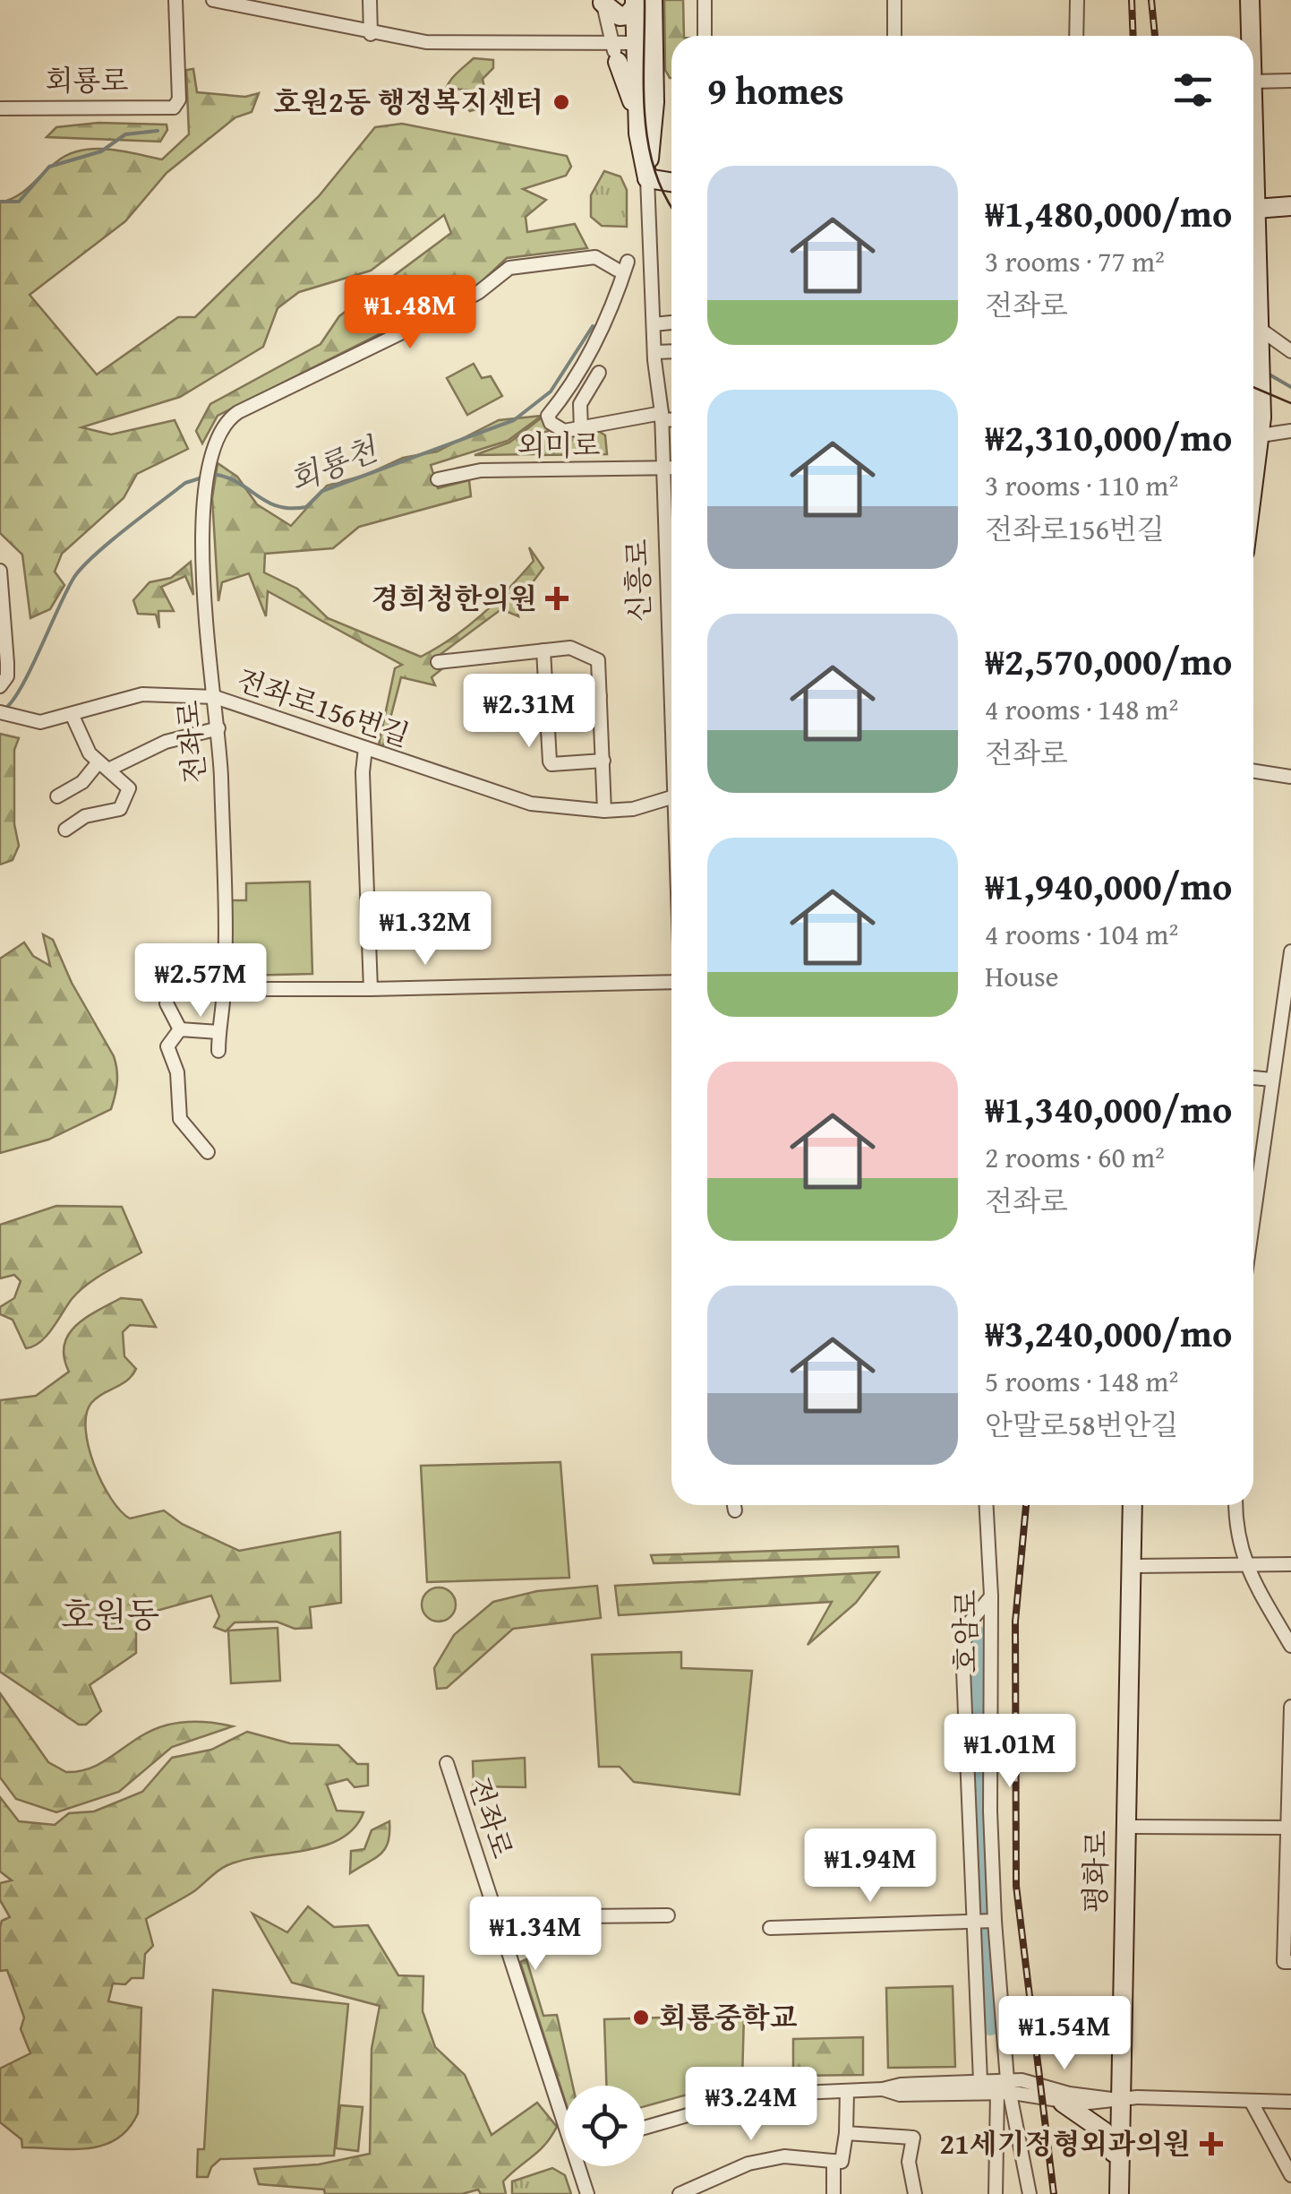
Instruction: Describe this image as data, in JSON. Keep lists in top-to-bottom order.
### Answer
{
  "streets": {
    "main road": ["평화로"],
    "street": [
      "회룡로",
      "외미로",
      "신흥로",
      "전좌로156번길",
      "전좌로",
      "호암로"
    ]
  },
  "crossings": [
    ["외미로", "신흥로"],
    ["전좌로156번길", "전좌로"]
  ],
  "districts": ["호원동"],
  "water": ["회룡천"],
  "places": {
    "other": ["호원2동 행정복지센터", "회룡중학교"],
    "health": ["경희청한의원", "21세기정형외과의원"]
  },
  "page": {
    "heading": "9 homes",
    "list": [
      {
        "name": "₩1,480,000/mo",
        "note": "3 rooms · 77 m² · 전좌로"
      },
      {
        "name": "₩2,310,000/mo",
        "note": "3 rooms · 110 m² · 전좌로156번길"
      },
      {
        "name": "₩2,570,000/mo",
        "note": "4 rooms · 148 m² · 전좌로"
      },
      {
        "name": "₩1,940,000/mo",
        "note": "4 rooms · 104 m² · House"
      },
      {
        "name": "₩1,340,000/mo",
        "note": "2 rooms · 60 m² · 전좌로"
      },
      {
        "name": "₩3,240,000/mo",
        "note": "5 rooms · 148 m² · 안말로58번안길"
      }
    ],
    "price": [
      "₩1.48M",
      "₩2.31M",
      "₩1.32M",
      "₩2.57M",
      "₩1.01M",
      "₩1.94M",
      "₩1.34M",
      "₩1.54M",
      "₩3.24M"
    ]
  }
}
